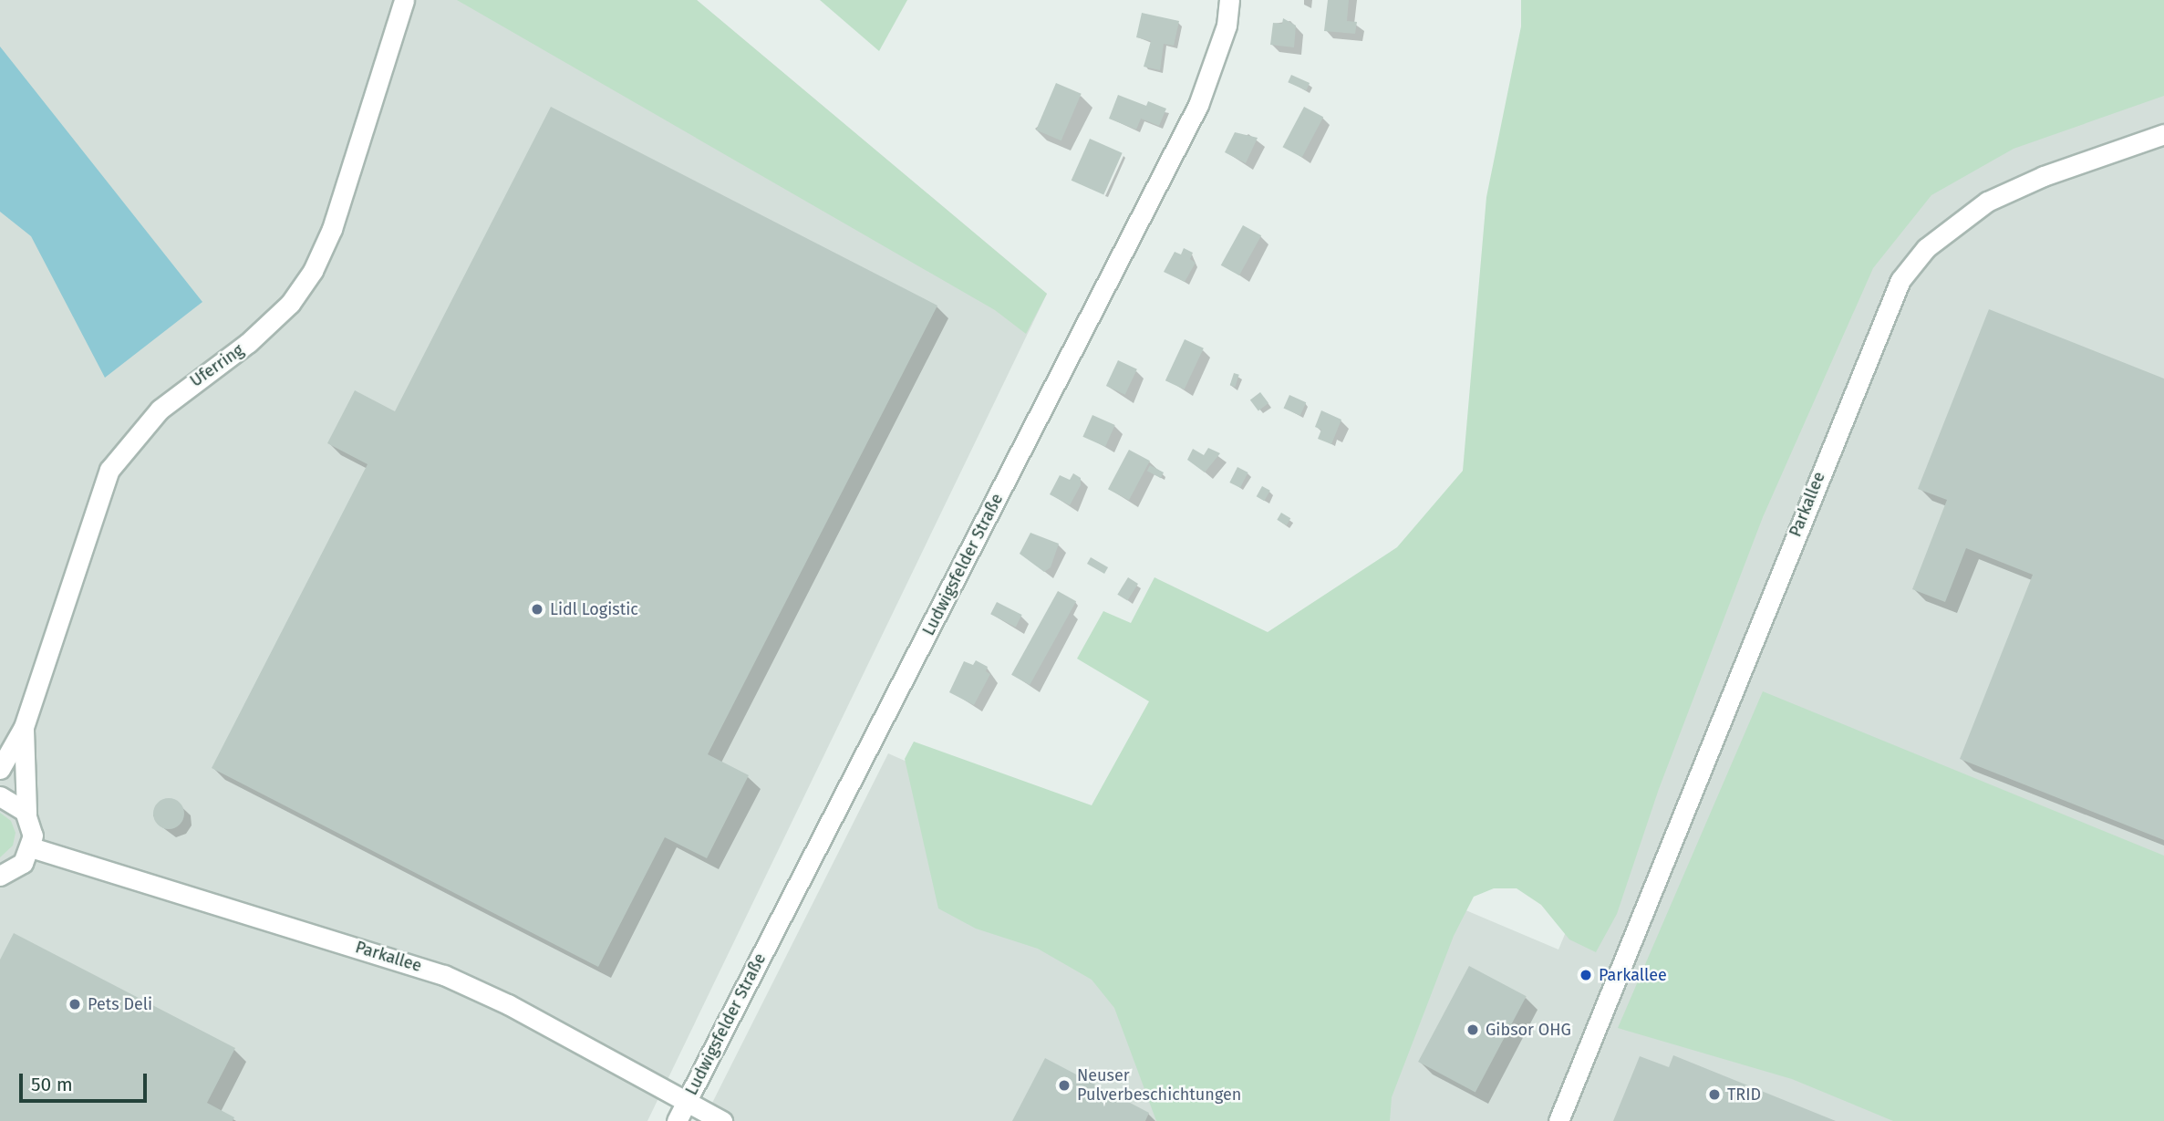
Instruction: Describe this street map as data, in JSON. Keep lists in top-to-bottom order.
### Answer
{
  "streets": {
    "street": ["Uferring", "Parkallee", "Ludwigsfelder Straße"]
  },
  "crossings": [
    ["Parkallee", "Ludwigsfelder Straße"]
  ],
  "places": [
    "Lidl Logistic",
    "Parkallee",
    "Pets Deli",
    "Gibsor OHG",
    "Neuser Pulverbeschichtungen",
    "TRID"
  ],
  "scale_bar": "50 m"
}
